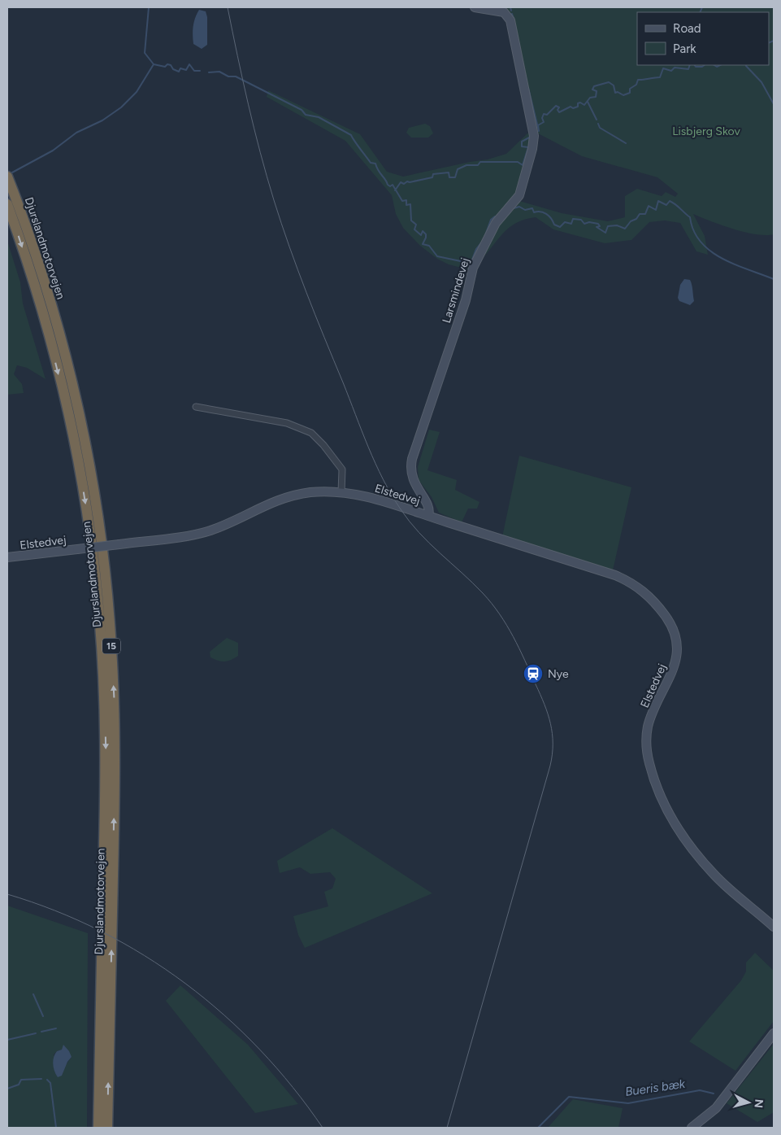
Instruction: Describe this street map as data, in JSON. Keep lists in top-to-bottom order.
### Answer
{
  "streets": {
    "highway": ["Djurslandmotorvejen", "15"],
    "street": ["Larsmindevej", "Elstedvej"]
  },
  "crossings": [
    ["Larsmindevej", "Elstedvej"]
  ],
  "water": ["Bueris bæk"],
  "parks": ["Lisbjerg Skov"],
  "places": {
    "station": ["Nye"]
  },
  "legend": ["Road", "Park"],
  "north": "right"
}
